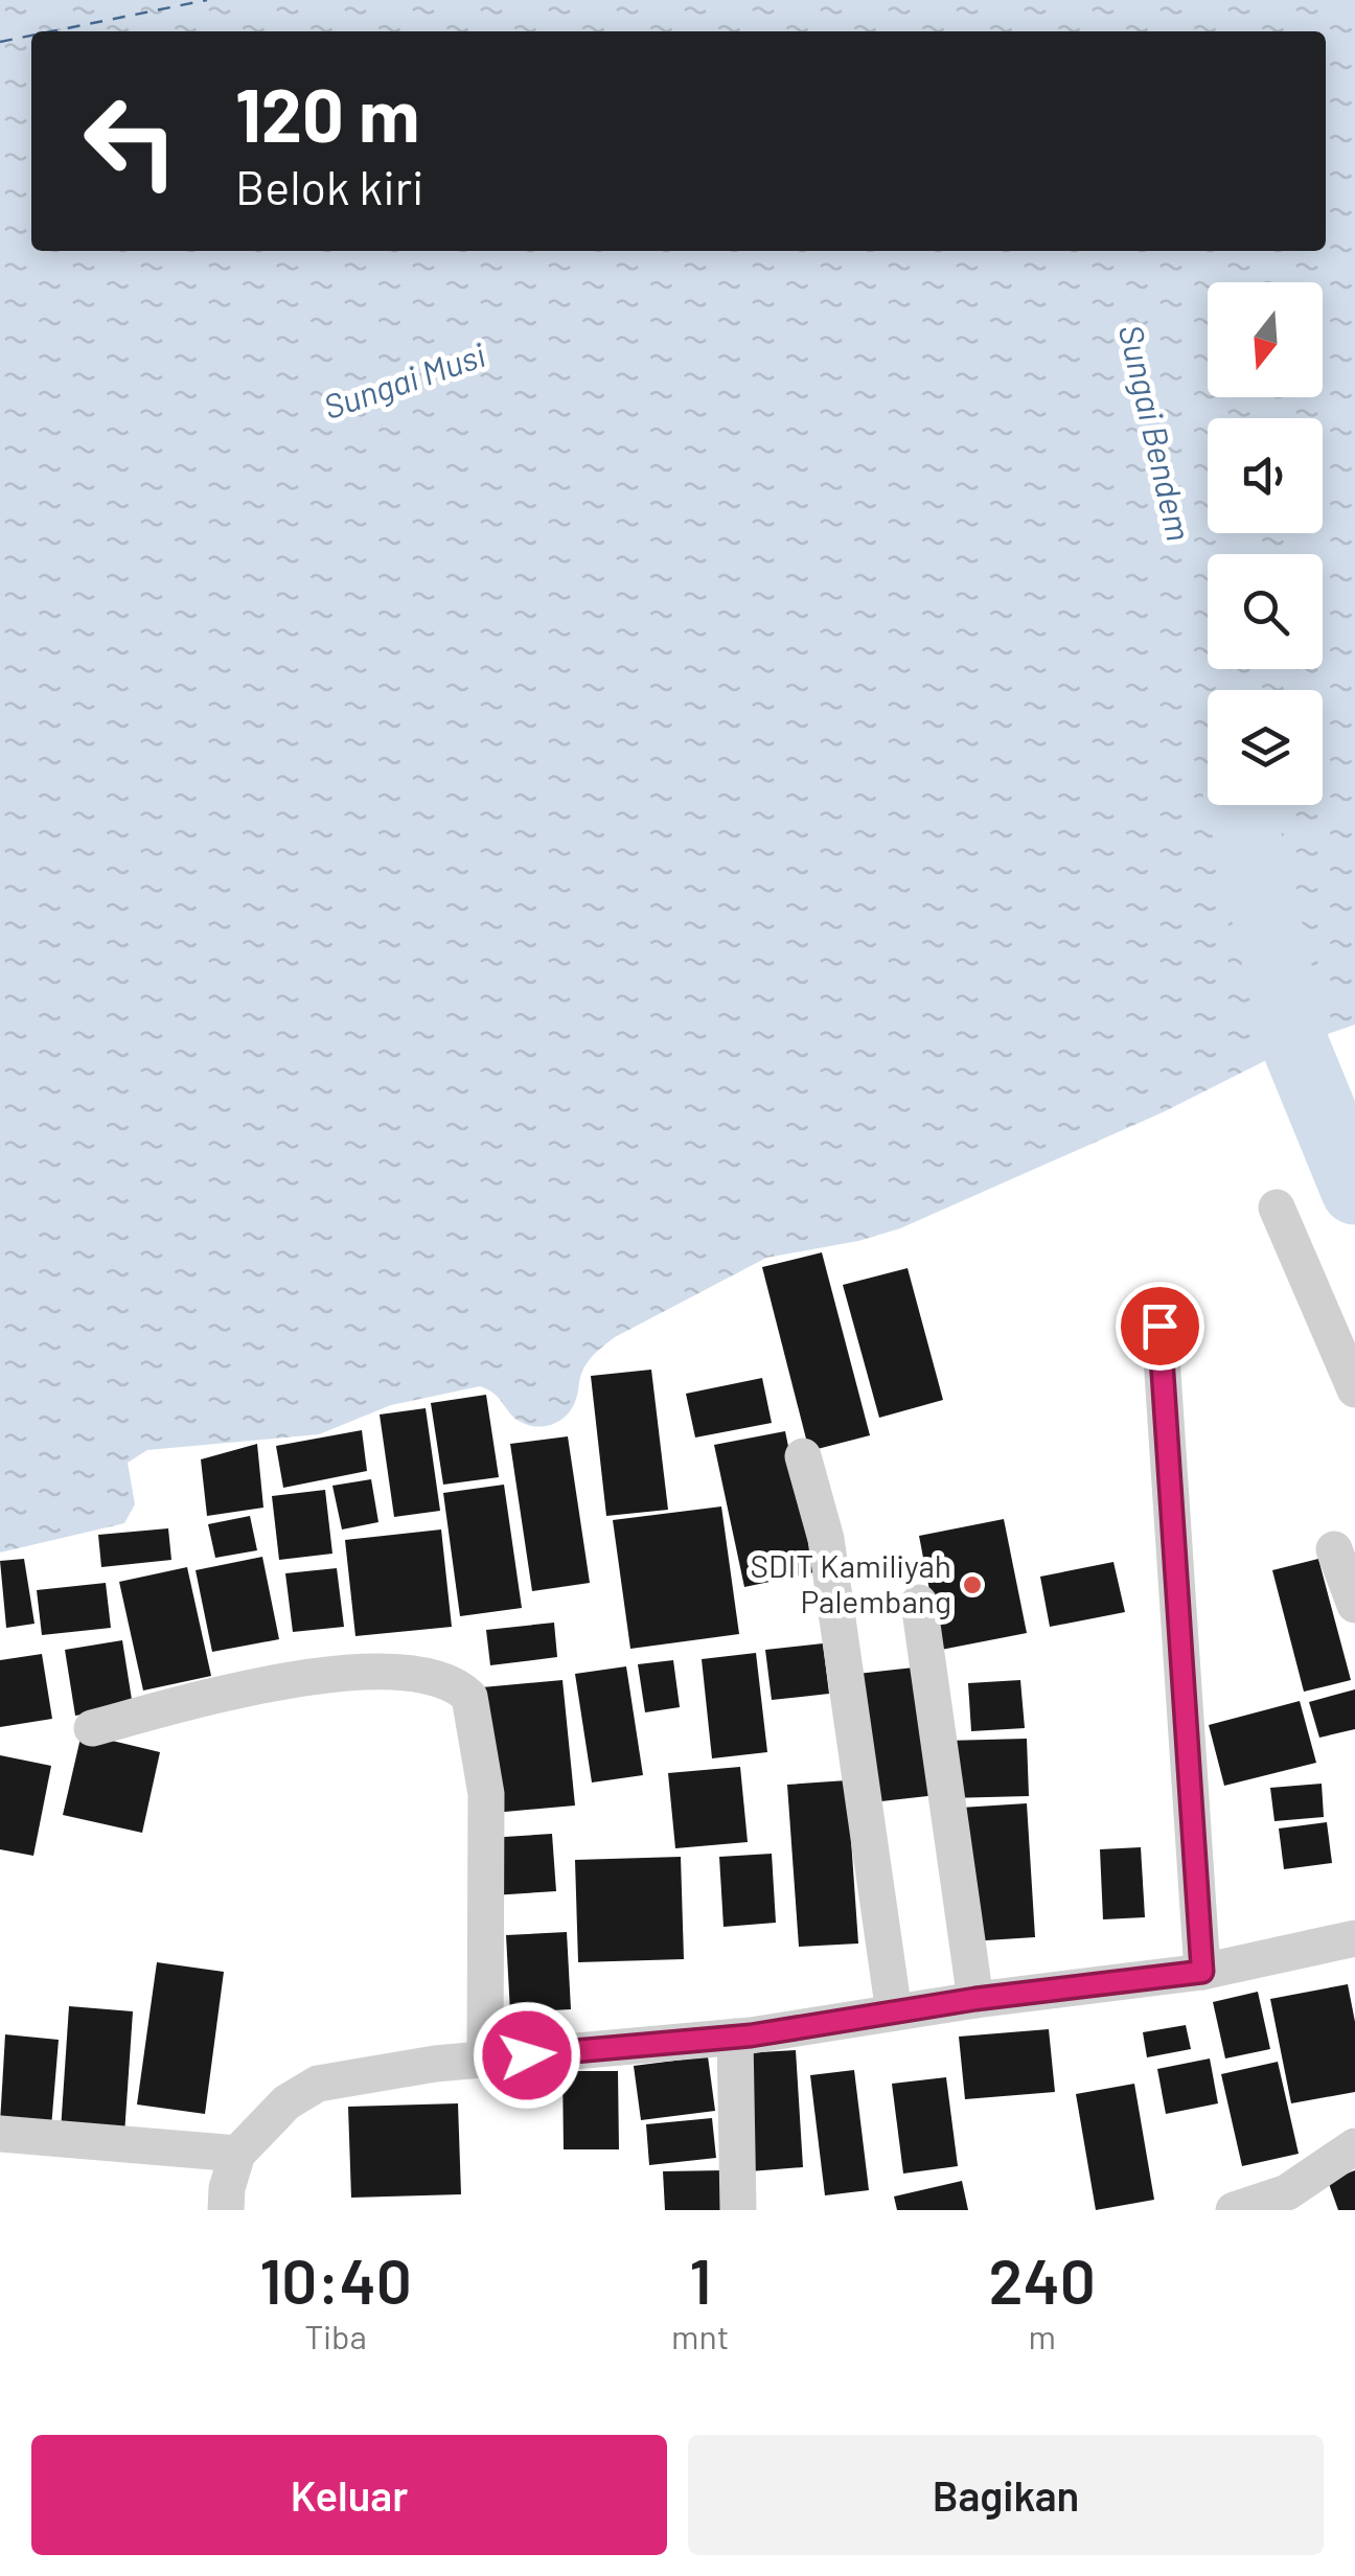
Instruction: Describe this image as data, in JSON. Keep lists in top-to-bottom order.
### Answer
{
  "water": ["Sungai Musi", "Sungai Bendem"],
  "places": ["SDIT Kamiliyah Palembang"],
  "north": "bottom",
  "page": {
    "turn": ["120 m", "Belok kiri"],
    "eta": [
      "10:40",
      "Tiba",
      "1",
      "mnt",
      "240",
      "m"
    ],
    "buttons": ["Keluar", "Bagikan"]
  }
}
